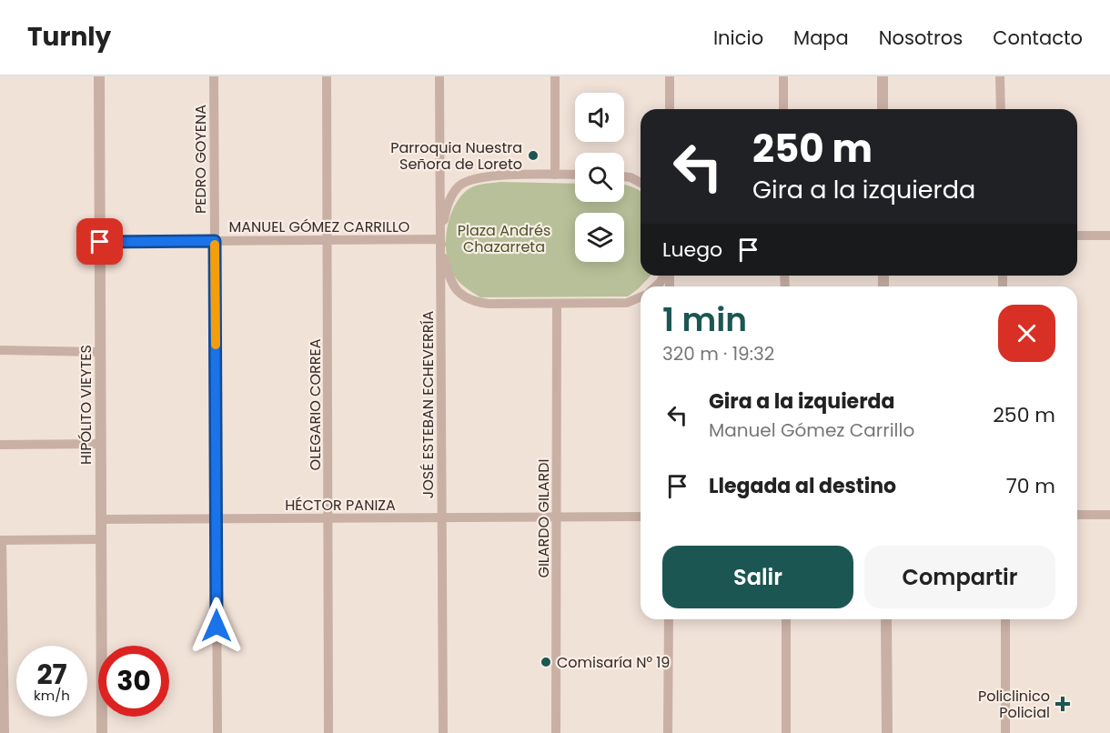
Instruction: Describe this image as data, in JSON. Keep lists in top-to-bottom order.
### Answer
{
  "streets": {
    "street": [
      "PEDRO GOYENA",
      "MANUEL GÓMEZ CARRILLO",
      "HIPÓLITO VIEYTES",
      "OLEGARIO CORREA",
      "JOSÉ ESTEBAN ECHEVERRÍA",
      "HÉCTOR PANIZA",
      "GILARDO GILARDI"
    ]
  },
  "crossings": [
    ["PEDRO GOYENA", "MANUEL GÓMEZ CARRILLO"],
    ["PEDRO GOYENA", "HÉCTOR PANIZA"],
    ["MANUEL GÓMEZ CARRILLO", "HIPÓLITO VIEYTES"],
    ["MANUEL GÓMEZ CARRILLO", "OLEGARIO CORREA"],
    ["MANUEL GÓMEZ CARRILLO", "JOSÉ ESTEBAN ECHEVERRÍA"],
    ["HIPÓLITO VIEYTES", "HÉCTOR PANIZA"],
    ["OLEGARIO CORREA", "HÉCTOR PANIZA"],
    ["JOSÉ ESTEBAN ECHEVERRÍA", "HÉCTOR PANIZA"],
    ["HÉCTOR PANIZA", "GILARDO GILARDI"]
  ],
  "parks": ["Plaza Andrés Chazarreta"],
  "places": {
    "other": ["Parroquia Nuestra Señora de Loreto", "Comisaría N° 19"],
    "health": ["Policlinico Policial"]
  },
  "page": {
    "header": "Turnly",
    "nav": [
      "Inicio",
      "Mapa",
      "Nosotros",
      "Contacto"
    ],
    "turn": ["250 m", "Gira a la izquierda"],
    "then": "Luego",
    "heading": ["1 min", "320 m · 19:32"],
    "list": [
      {
        "name": "Gira a la izquierda",
        "note": "Manuel Gómez Carrillo",
        "value": "250 m"
      },
      {
        "name": "Llegada al destino",
        "value": "70 m"
      }
    ],
    "buttons": ["Salir", "Compartir"],
    "speed": "27 km/h",
    "limit": "30"
  }
}
